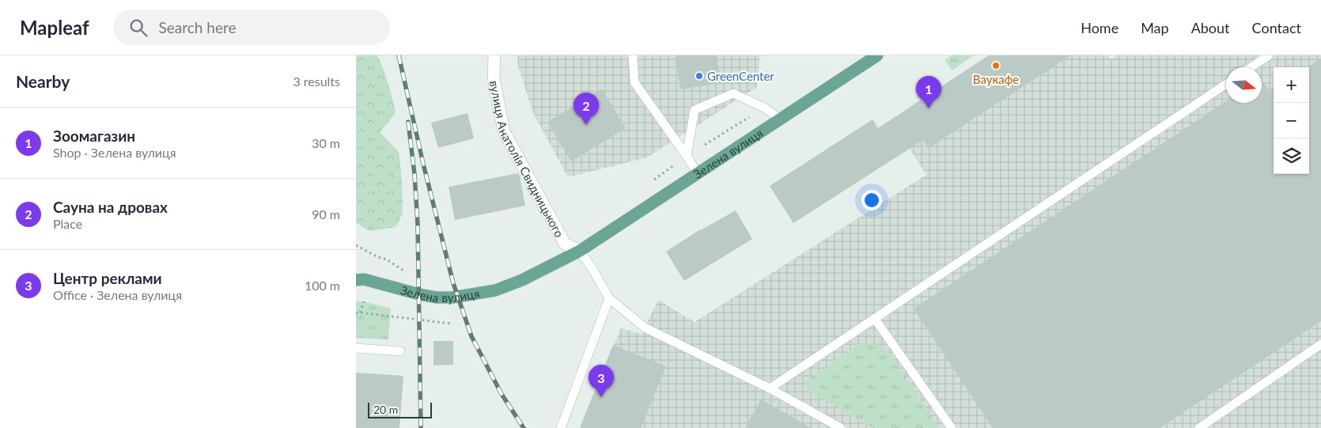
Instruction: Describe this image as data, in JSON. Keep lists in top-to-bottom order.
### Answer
{
  "streets": {
    "main road": ["Зелена вулиця"],
    "street": ["вулиця Анатолія Свидницького"]
  },
  "crossings": [
    ["Зелена вулиця", "вулиця Анатолія Свидницького"]
  ],
  "places": ["Ваукафе", "GreenCenter"],
  "scale_bar": "20 m",
  "north": "right",
  "page": {
    "header": "Mapleaf",
    "search": "Search here",
    "nav": [
      "Home",
      "Map",
      "About",
      "Contact"
    ],
    "heading": ["Nearby", "3 results"],
    "map_buttons": ["+", "−"],
    "pins": ["1", "2", "3"],
    "list": [
      {
        "mark": "1",
        "name": "Зоомагазин",
        "note": "Shop · Зелена вулиця",
        "value": "30 m"
      },
      {
        "mark": "2",
        "name": "Сауна на дровах",
        "note": "Place",
        "value": "90 m"
      },
      {
        "mark": "3",
        "name": "Центр реклами",
        "note": "Office · Зелена вулиця",
        "value": "100 m"
      }
    ],
    "scale": "20 m"
  }
}
